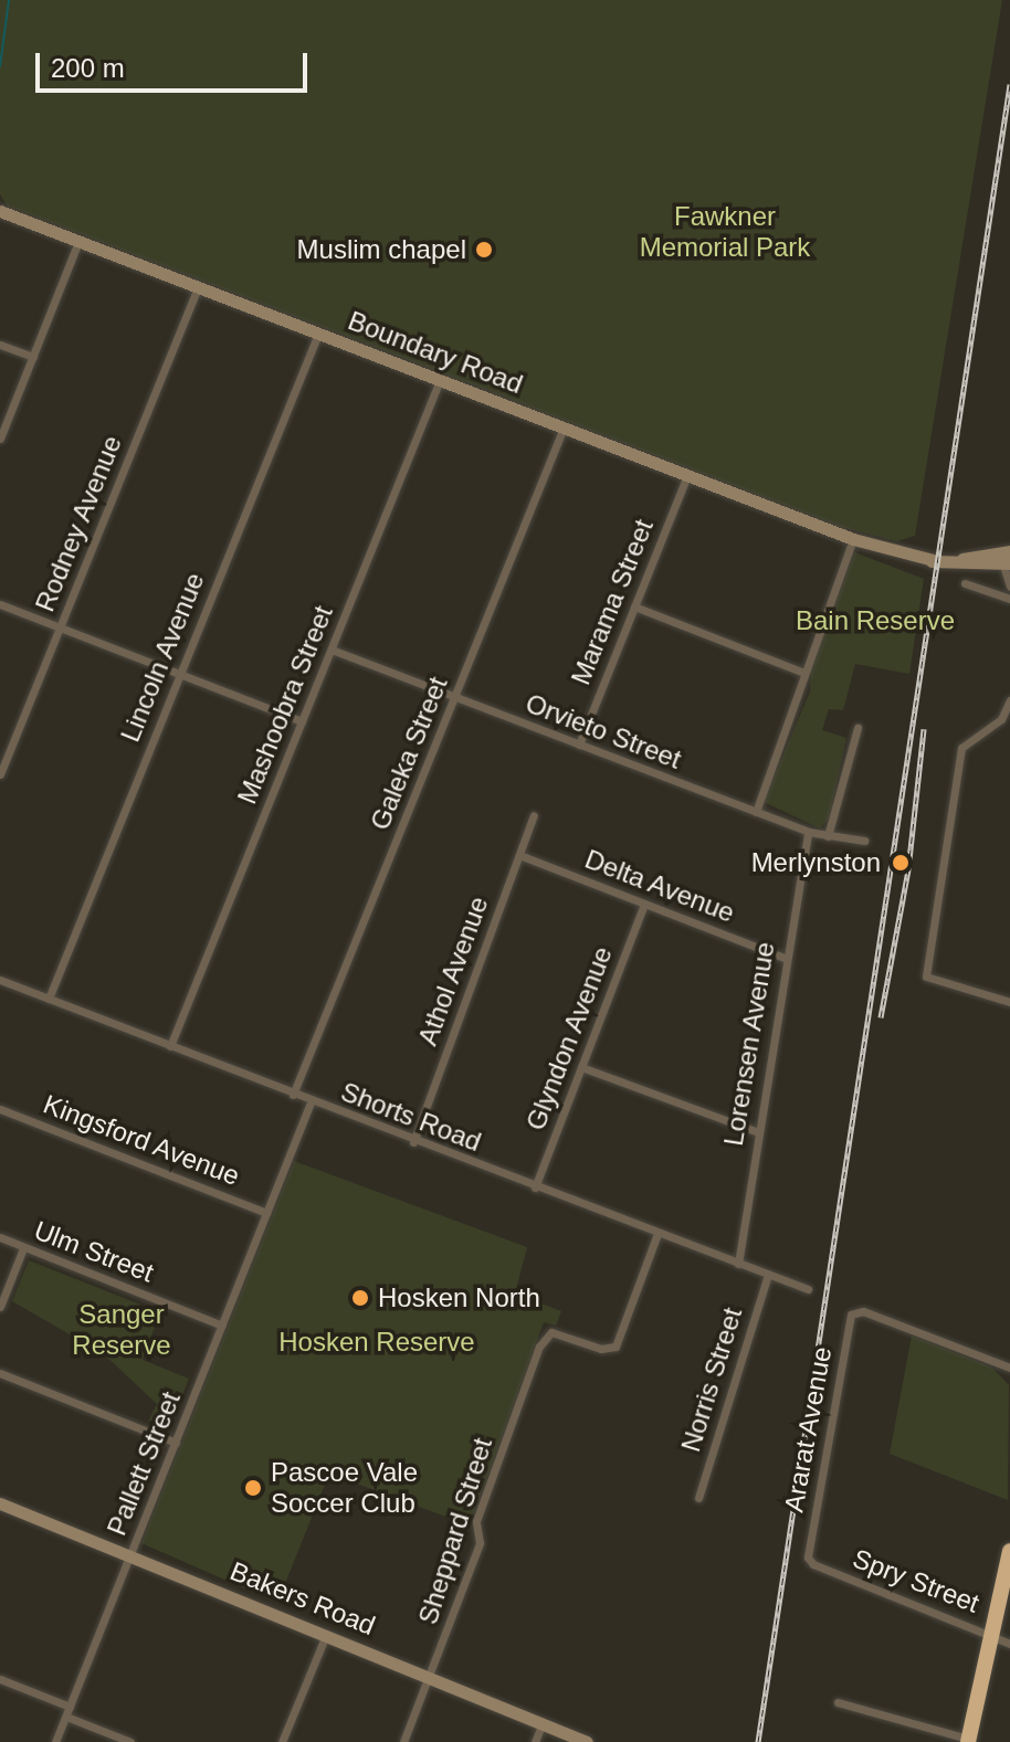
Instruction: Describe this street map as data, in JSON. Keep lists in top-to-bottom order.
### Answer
{
  "streets": {
    "main road": ["Boundary Road", "Bakers Road"],
    "street": [
      "Rodney Avenue",
      "Marama Street",
      "Lincoln Avenue",
      "Mashoobra Street",
      "Orvieto Street",
      "Galeka Street",
      "Delta Avenue",
      "Athol Avenue",
      "Glyndon Avenue",
      "Lorensen Avenue",
      "Shorts Road",
      "Kingsford Avenue",
      "Ulm Street",
      "Norris Street",
      "Ararat Avenue",
      "Pallett Street",
      "Sheppard Street",
      "Spry Street"
    ]
  },
  "crossings": [
    ["Boundary Road", "Rodney Avenue"],
    ["Boundary Road", "Marama Street"],
    ["Boundary Road", "Lincoln Avenue"],
    ["Boundary Road", "Mashoobra Street"],
    ["Boundary Road", "Galeka Street"],
    ["Marama Street", "Orvieto Street"],
    ["Lincoln Avenue", "Shorts Road"],
    ["Mashoobra Street", "Orvieto Street"],
    ["Mashoobra Street", "Shorts Road"],
    ["Orvieto Street", "Galeka Street"],
    ["Orvieto Street", "Lorensen Avenue"],
    ["Galeka Street", "Shorts Road"],
    ["Delta Avenue", "Athol Avenue"],
    ["Delta Avenue", "Glyndon Avenue"],
    ["Delta Avenue", "Lorensen Avenue"],
    ["Athol Avenue", "Shorts Road"],
    ["Glyndon Avenue", "Shorts Road"],
    ["Lorensen Avenue", "Shorts Road"],
    ["Shorts Road", "Norris Street"],
    ["Shorts Road", "Pallett Street"],
    ["Shorts Road", "Sheppard Street"],
    ["Kingsford Avenue", "Pallett Street"],
    ["Ulm Street", "Pallett Street"],
    ["Ararat Avenue", "Spry Street"],
    ["Pallett Street", "Bakers Road"],
    ["Sheppard Street", "Bakers Road"]
  ],
  "parks": [
    "Fawkner Memorial Park",
    "Bain Reserve",
    "Sanger Reserve",
    "Hosken Reserve"
  ],
  "places": [
    "Muslim chapel",
    "Merlynston",
    "Hosken North",
    "Pascoe Vale Soccer Club"
  ],
  "scale_bar": "200 m"
}
